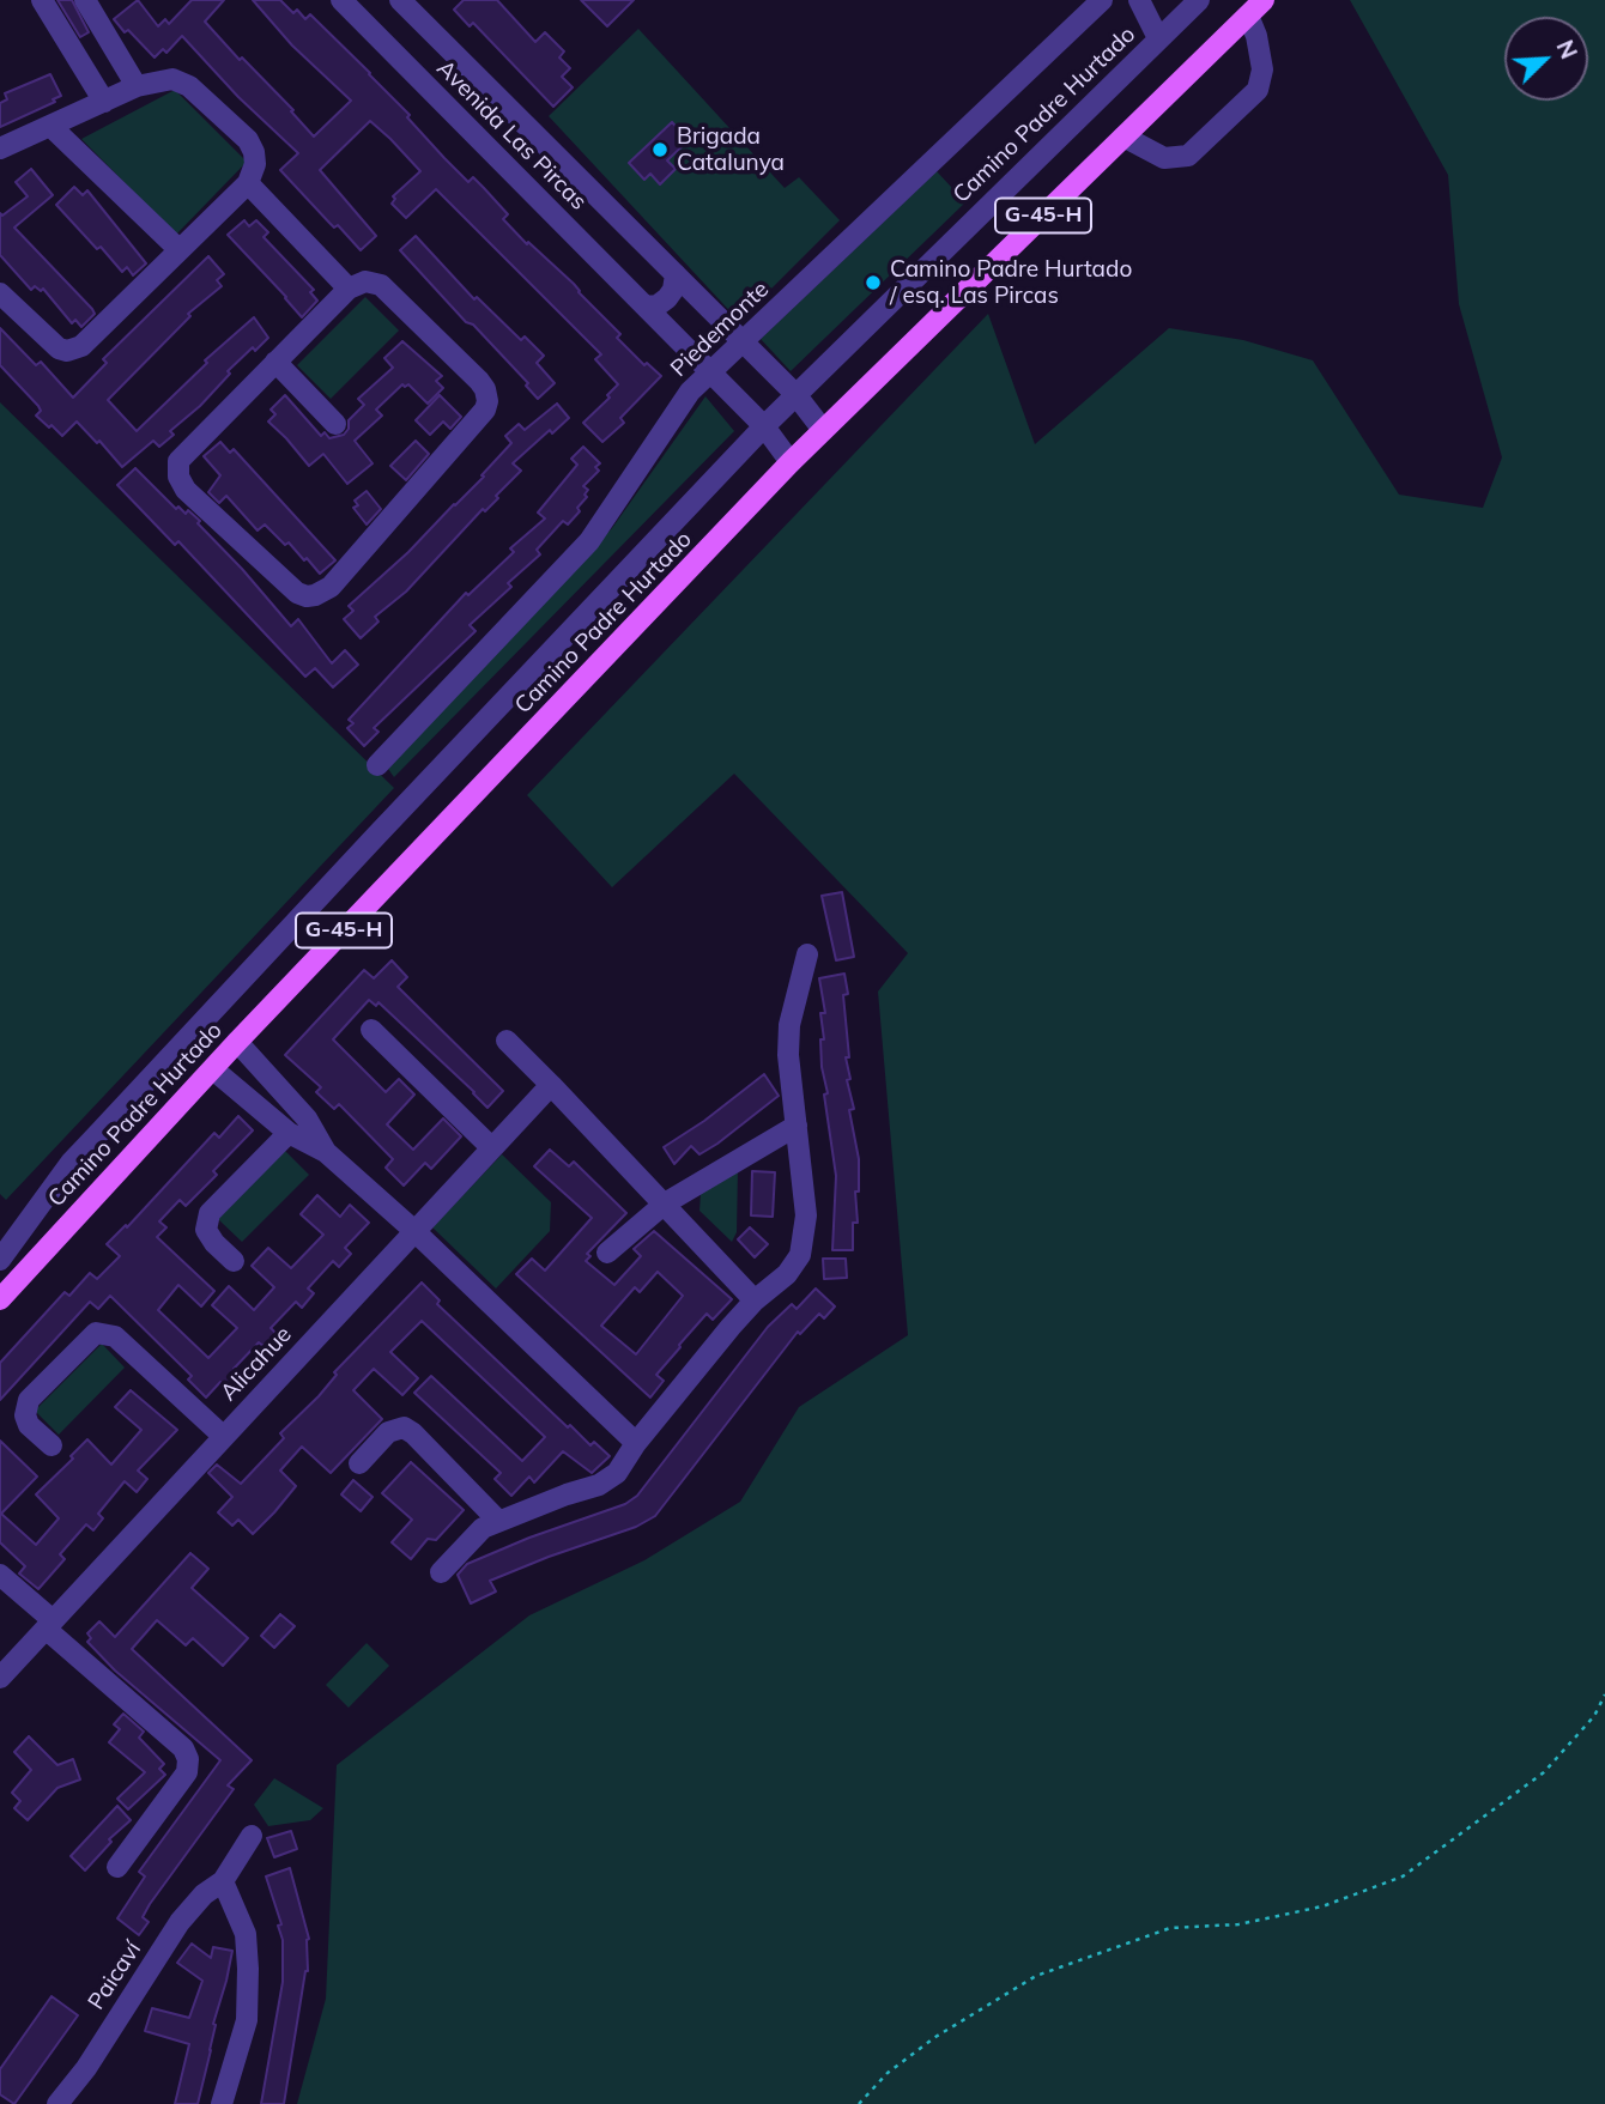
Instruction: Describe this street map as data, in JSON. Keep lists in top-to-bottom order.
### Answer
{
  "streets": {
    "main road": ["Camino Padre Hurtado", "G-45-H"],
    "street": [
      "Avenida Las Pircas",
      "Piedemonte",
      "Alicahue",
      "Paicaví"
    ]
  },
  "crossings": [
    ["Camino Padre Hurtado", "Avenida Las Pircas"],
    ["Avenida Las Pircas", "Piedemonte"]
  ],
  "places": ["Brigada Catalunya", "Camino Padre Hurtado / esq. Las Pircas"],
  "north": "top right"
}
